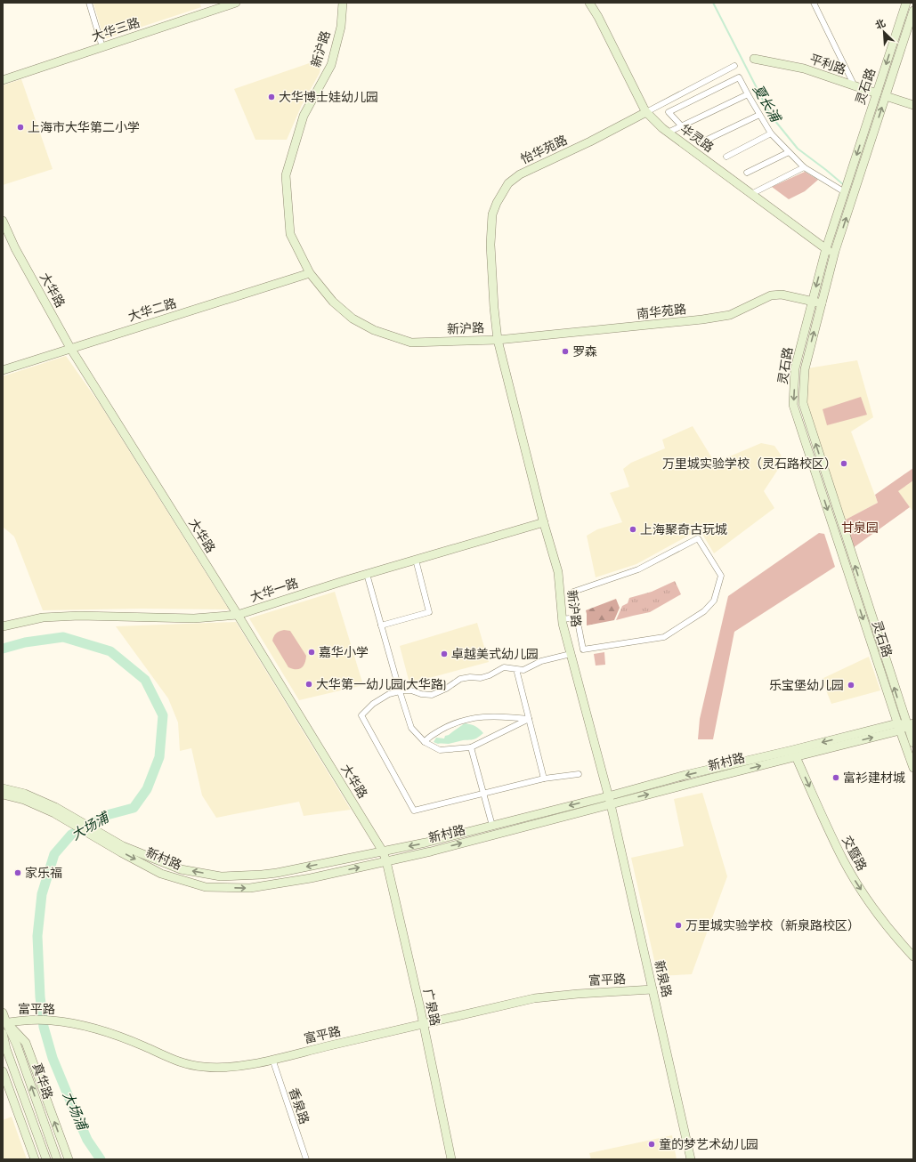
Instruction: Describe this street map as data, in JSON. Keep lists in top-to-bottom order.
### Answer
{
  "streets": {
    "street": [
      "大华三路",
      "新沪路",
      "平利路",
      "灵石路",
      "华灵路",
      "怡华苑路",
      "大华路",
      "大华二路",
      "南华苑路",
      "大华一路",
      "新村路",
      "交暨路",
      "新泉路",
      "富平路",
      "广泉路",
      "真华路",
      "香泉路"
    ]
  },
  "crossings": [
    ["新沪路", "怡华苑路"],
    ["新沪路", "大华二路"],
    ["新沪路", "南华苑路"],
    ["新沪路", "大华一路"],
    ["新沪路", "新村路"],
    ["新沪路", "新泉路"],
    ["平利路", "灵石路"],
    ["灵石路", "华灵路"],
    ["灵石路", "南华苑路"],
    ["灵石路", "新村路"],
    ["华灵路", "怡华苑路"],
    ["怡华苑路", "南华苑路"],
    ["大华路", "大华二路"],
    ["大华路", "大华一路"],
    ["大华路", "新村路"],
    ["大华路", "广泉路"],
    ["新村路", "交暨路"],
    ["新村路", "新泉路"],
    ["新村路", "广泉路"],
    ["新泉路", "富平路"],
    ["富平路", "广泉路"],
    ["富平路", "真华路"],
    ["富平路", "香泉路"]
  ],
  "one_way": ["交暨路"],
  "water": ["夏长浦", "大场浦"],
  "parks": ["甘泉园"],
  "places": [
    "大华博士娃幼儿园",
    "上海市大华第二小学",
    "罗森",
    "万里城实验学校（灵石路校区）",
    "上海聚奇古玩城",
    "嘉华小学",
    "卓越美式幼儿园",
    "大华第一幼儿园(大华路)",
    "乐宝堡幼儿园",
    "富衫建材城",
    "家乐福",
    "万里城实验学校（新泉路校区）",
    "童的梦艺术幼儿园"
  ],
  "north": "top left"
}
